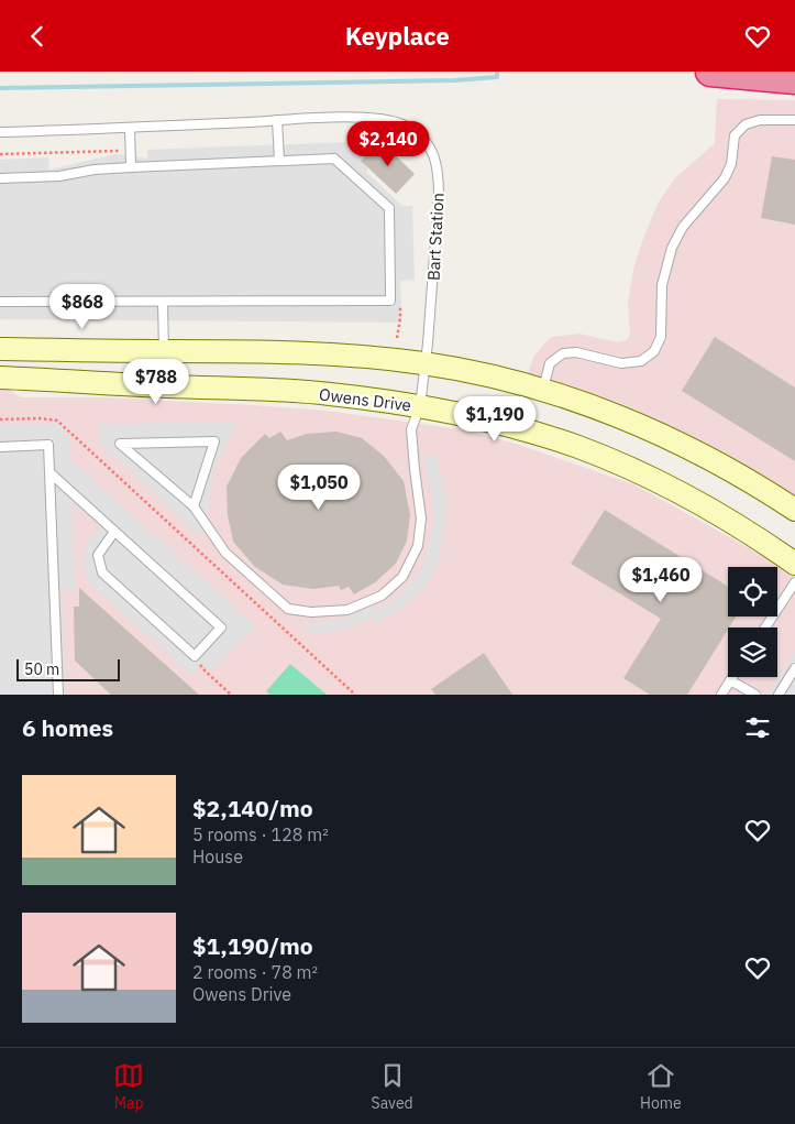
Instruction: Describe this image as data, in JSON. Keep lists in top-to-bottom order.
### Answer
{
  "streets": {
    "street": ["Owens Drive"],
    "lane": ["Bart Station"]
  },
  "crossings": [
    ["Bart Station", "Owens Drive"]
  ],
  "scale_bar": "50 m",
  "page": {
    "header": "Keyplace",
    "price": [
      "$2,140",
      "$868",
      "$788",
      "$1,190",
      "$1,050",
      "$1,460"
    ],
    "scale": "50 m",
    "heading": "6 homes",
    "list": [
      {
        "name": "$2,140/mo",
        "note": "5 rooms · 128 m² · House"
      },
      {
        "name": "$1,190/mo",
        "note": "2 rooms · 78 m² · Owens Drive"
      }
    ],
    "tabs": ["Map", "Saved", "Home"]
  }
}
